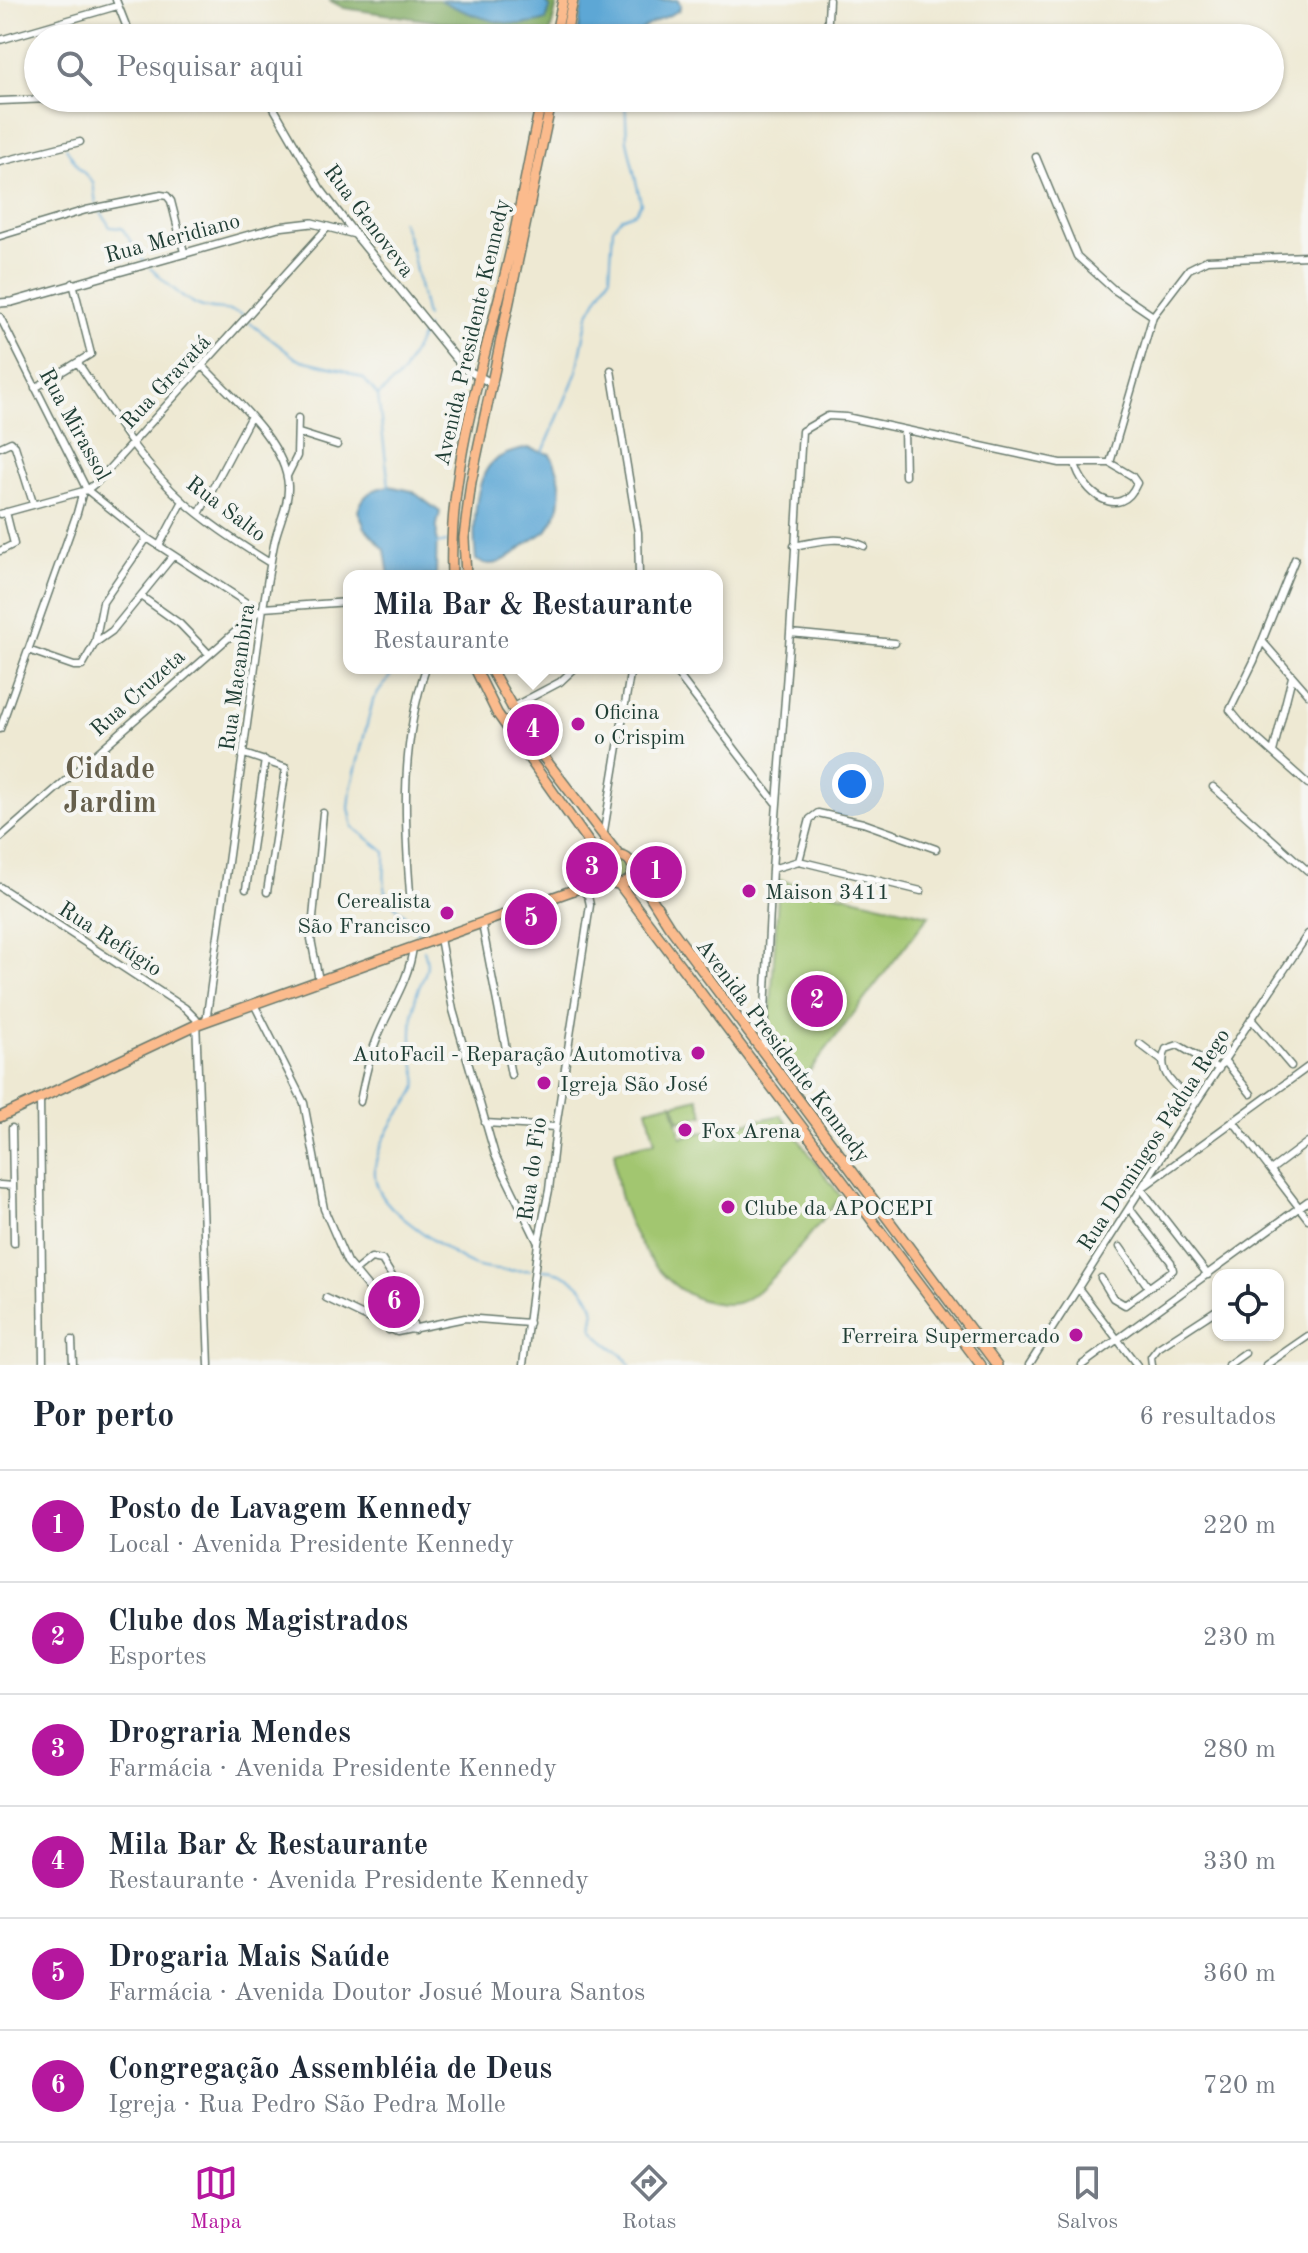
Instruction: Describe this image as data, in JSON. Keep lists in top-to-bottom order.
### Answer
{
  "streets": {
    "main road": ["Avenida Presidente Kennedy"],
    "street": [
      "Rua Genoveva",
      "Rua Meridiano",
      "Rua Gravatá",
      "Rua Mirassol",
      "Rua Salto",
      "Rua Macambira",
      "Rua Cruzeta",
      "Rua Refúgio",
      "Rua Domingos Pádua Rego",
      "Rua do Fio"
    ]
  },
  "crossings": [
    ["Rua Genoveva", "Rua Meridiano"],
    ["Rua Genoveva", "Avenida Presidente Kennedy"],
    ["Rua Meridiano", "Rua Gravatá"],
    ["Rua Gravatá", "Rua Mirassol"],
    ["Rua Gravatá", "Rua Salto"],
    ["Rua Mirassol", "Rua Macambira"],
    ["Rua Mirassol", "Rua Cruzeta"],
    ["Rua Salto", "Rua Macambira"],
    ["Rua Macambira", "Rua Cruzeta"],
    ["Rua Macambira", "Rua Refúgio"]
  ],
  "districts": ["Cidade Jardim"],
  "places": [
    "Oficina o Crispim",
    "Maison 3411",
    "Cerealista São Francisco",
    "AutoFacil - Reparação Automotiva",
    "Igreja São José",
    "Fox Arena",
    "Clube da APOCEPI",
    "Ferreira Supermercado"
  ],
  "page": {
    "search": "Pesquisar aqui",
    "popup": ["Mila Bar & Restaurante", "Restaurante"],
    "pins": [
      "4",
      "3",
      "1",
      "5",
      "2",
      "6"
    ],
    "heading": ["Por perto", "6 resultados"],
    "list": [
      {
        "mark": "1",
        "name": "Posto de Lavagem Kennedy",
        "note": "Local · Avenida Presidente Kennedy",
        "value": "220 m"
      },
      {
        "mark": "2",
        "name": "Clube dos Magistrados",
        "note": "Esportes",
        "value": "230 m"
      },
      {
        "mark": "3",
        "name": "Drograria Mendes",
        "note": "Farmácia · Avenida Presidente Kennedy",
        "value": "280 m"
      },
      {
        "mark": "4",
        "name": "Mila Bar & Restaurante",
        "note": "Restaurante · Avenida Presidente Kennedy",
        "value": "330 m"
      },
      {
        "mark": "5",
        "name": "Drogaria Mais Saúde",
        "note": "Farmácia · Avenida Doutor Josué Moura Santos",
        "value": "360 m"
      },
      {
        "mark": "6",
        "name": "Congregação Assembléia de Deus",
        "note": "Igreja · Rua Pedro São Pedra Molle",
        "value": "720 m"
      }
    ],
    "nav": ["Mapa", "Rotas", "Salvos"]
  }
}
